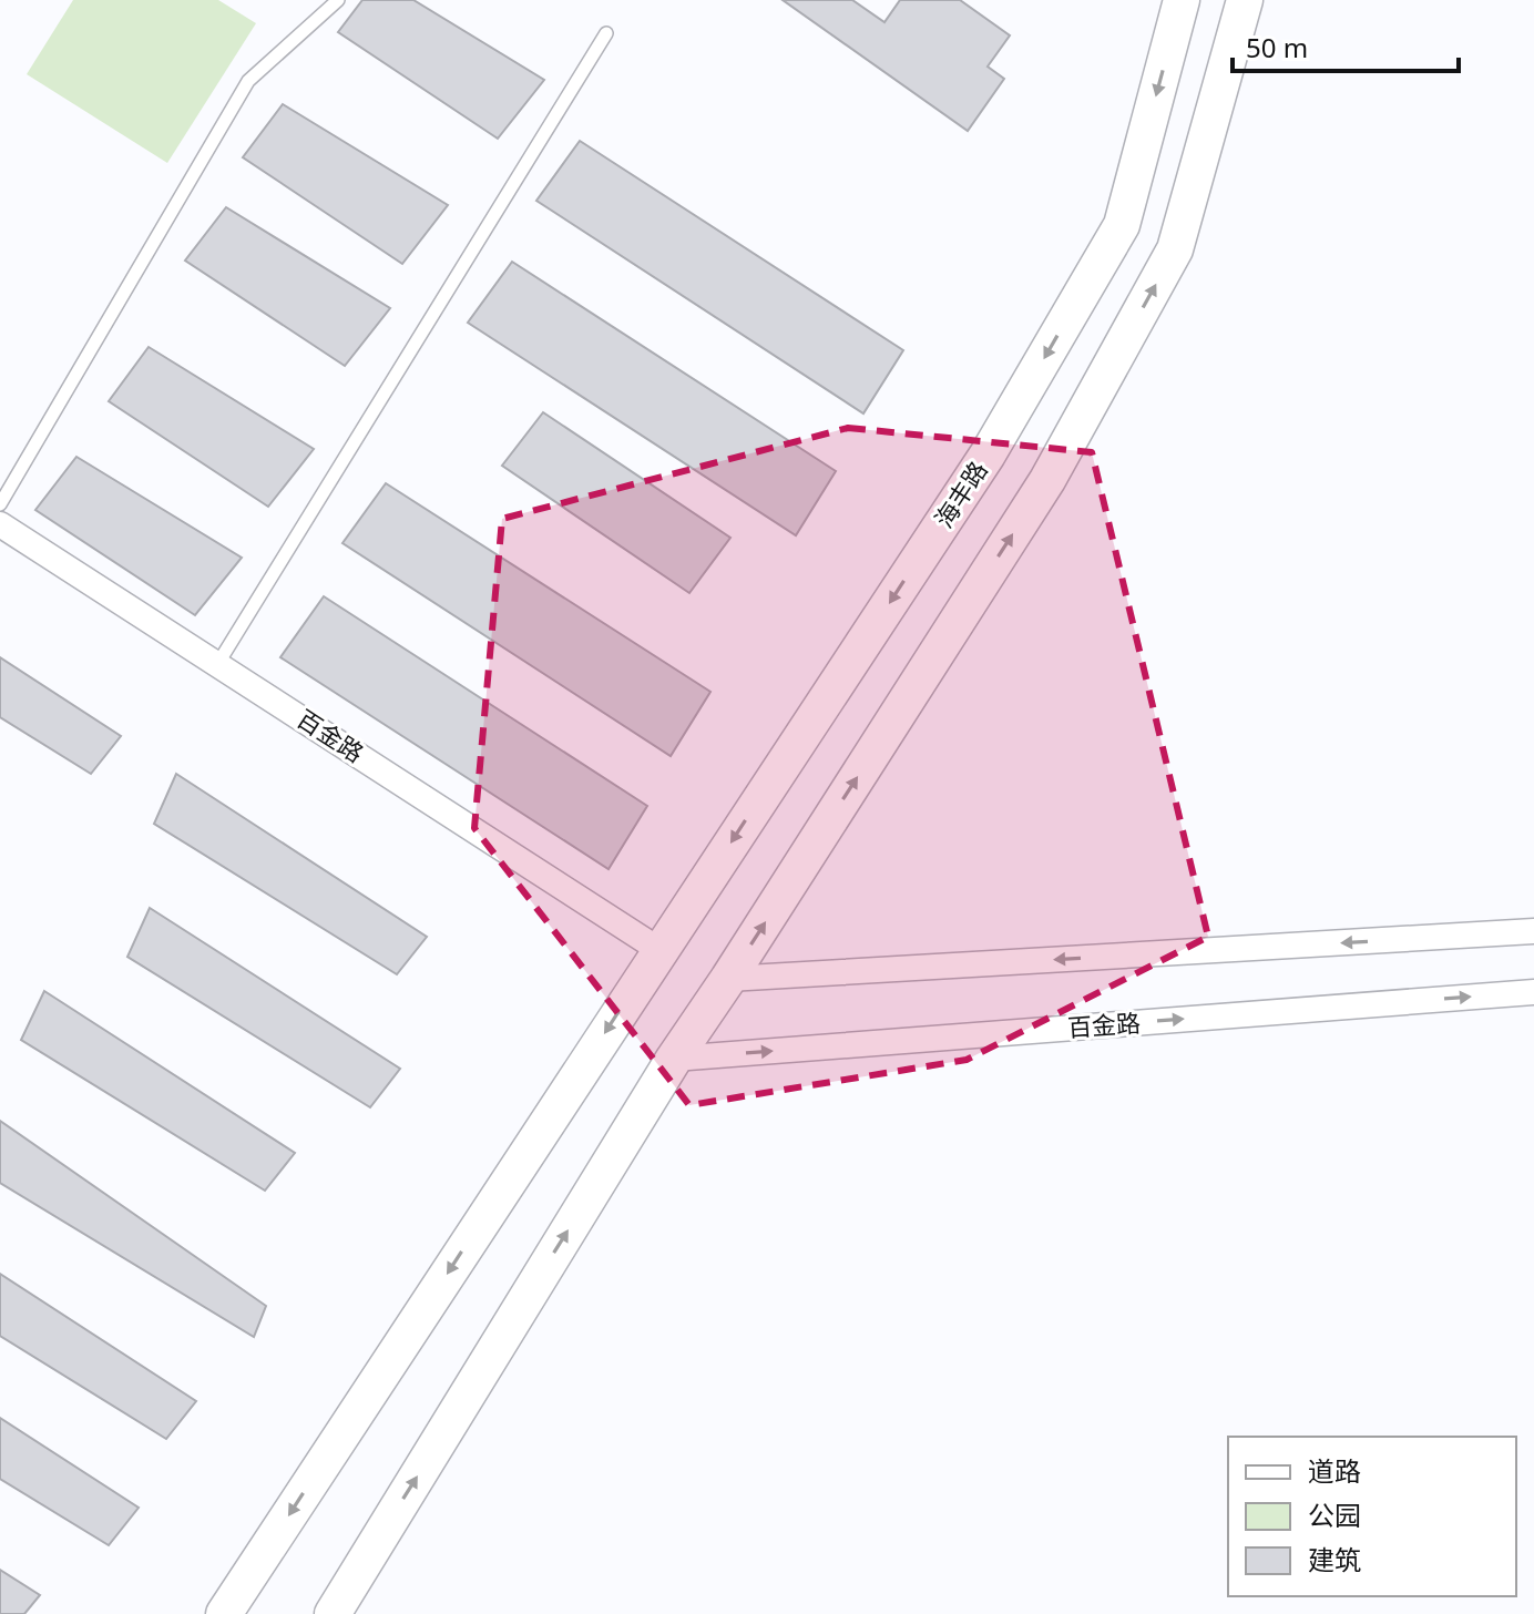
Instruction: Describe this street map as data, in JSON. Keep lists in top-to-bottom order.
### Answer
{
  "streets": {
    "main road": ["海丰路"],
    "street": ["百金路"]
  },
  "crossings": [
    ["海丰路", "百金路"]
  ],
  "legend": ["道路", "公园", "建筑"],
  "scale_bar": "50 m"
}
